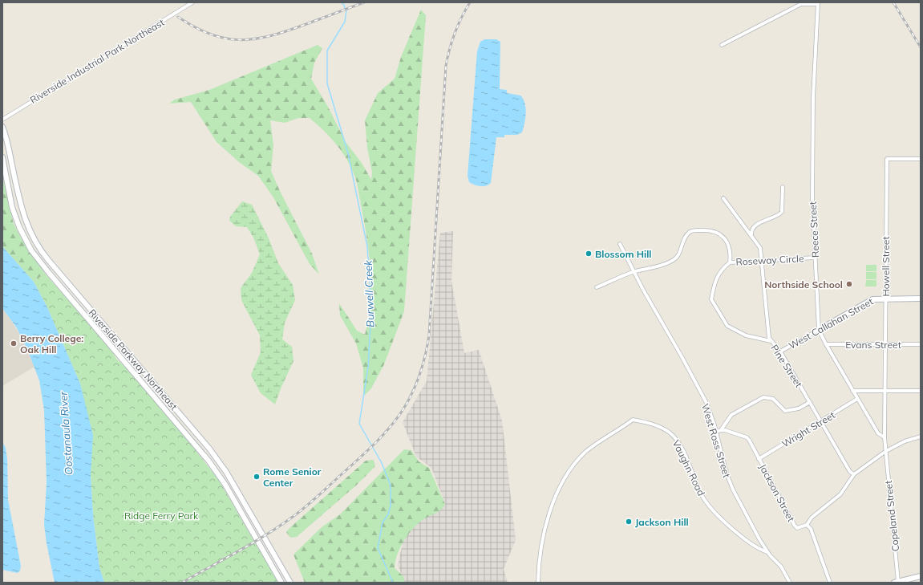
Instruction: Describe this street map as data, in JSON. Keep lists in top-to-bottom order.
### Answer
{
  "streets": {
    "main road": ["West Callahan Street", "Riverside Parkway Northeast"],
    "street": [
      "Riverside Industrial Park Northeast",
      "Reece Street",
      "Roseway Circle",
      "Howell Street",
      "Evans Street",
      "Pine Street",
      "Wright Street",
      "West Ross Street",
      "Vaughn Road",
      "Jackson Street",
      "Copeland Street"
    ]
  },
  "crossings": [
    ["Reece Street", "Roseway Circle"],
    ["Reece Street", "Howell Street"],
    ["Reece Street", "West Callahan Street"],
    ["Reece Street", "Evans Street"],
    ["Reece Street", "Wright Street"],
    ["Roseway Circle", "Pine Street"],
    ["Howell Street", "West Callahan Street"],
    ["Howell Street", "Evans Street"],
    ["Howell Street", "Copeland Street"],
    ["West Callahan Street", "Pine Street"],
    ["Pine Street", "Wright Street"],
    ["Wright Street", "Jackson Street"],
    ["West Ross Street", "Vaughn Road"],
    ["West Ross Street", "Jackson Street"]
  ],
  "water": ["Burwell Creek", "Oostanaula River"],
  "parks": ["Ridge Ferry Park"],
  "places": [
    "Blossom Hill",
    "Northside School",
    "Berry College: Oak Hill",
    "Rome Senior Center",
    "Jackson Hill"
  ]
}
